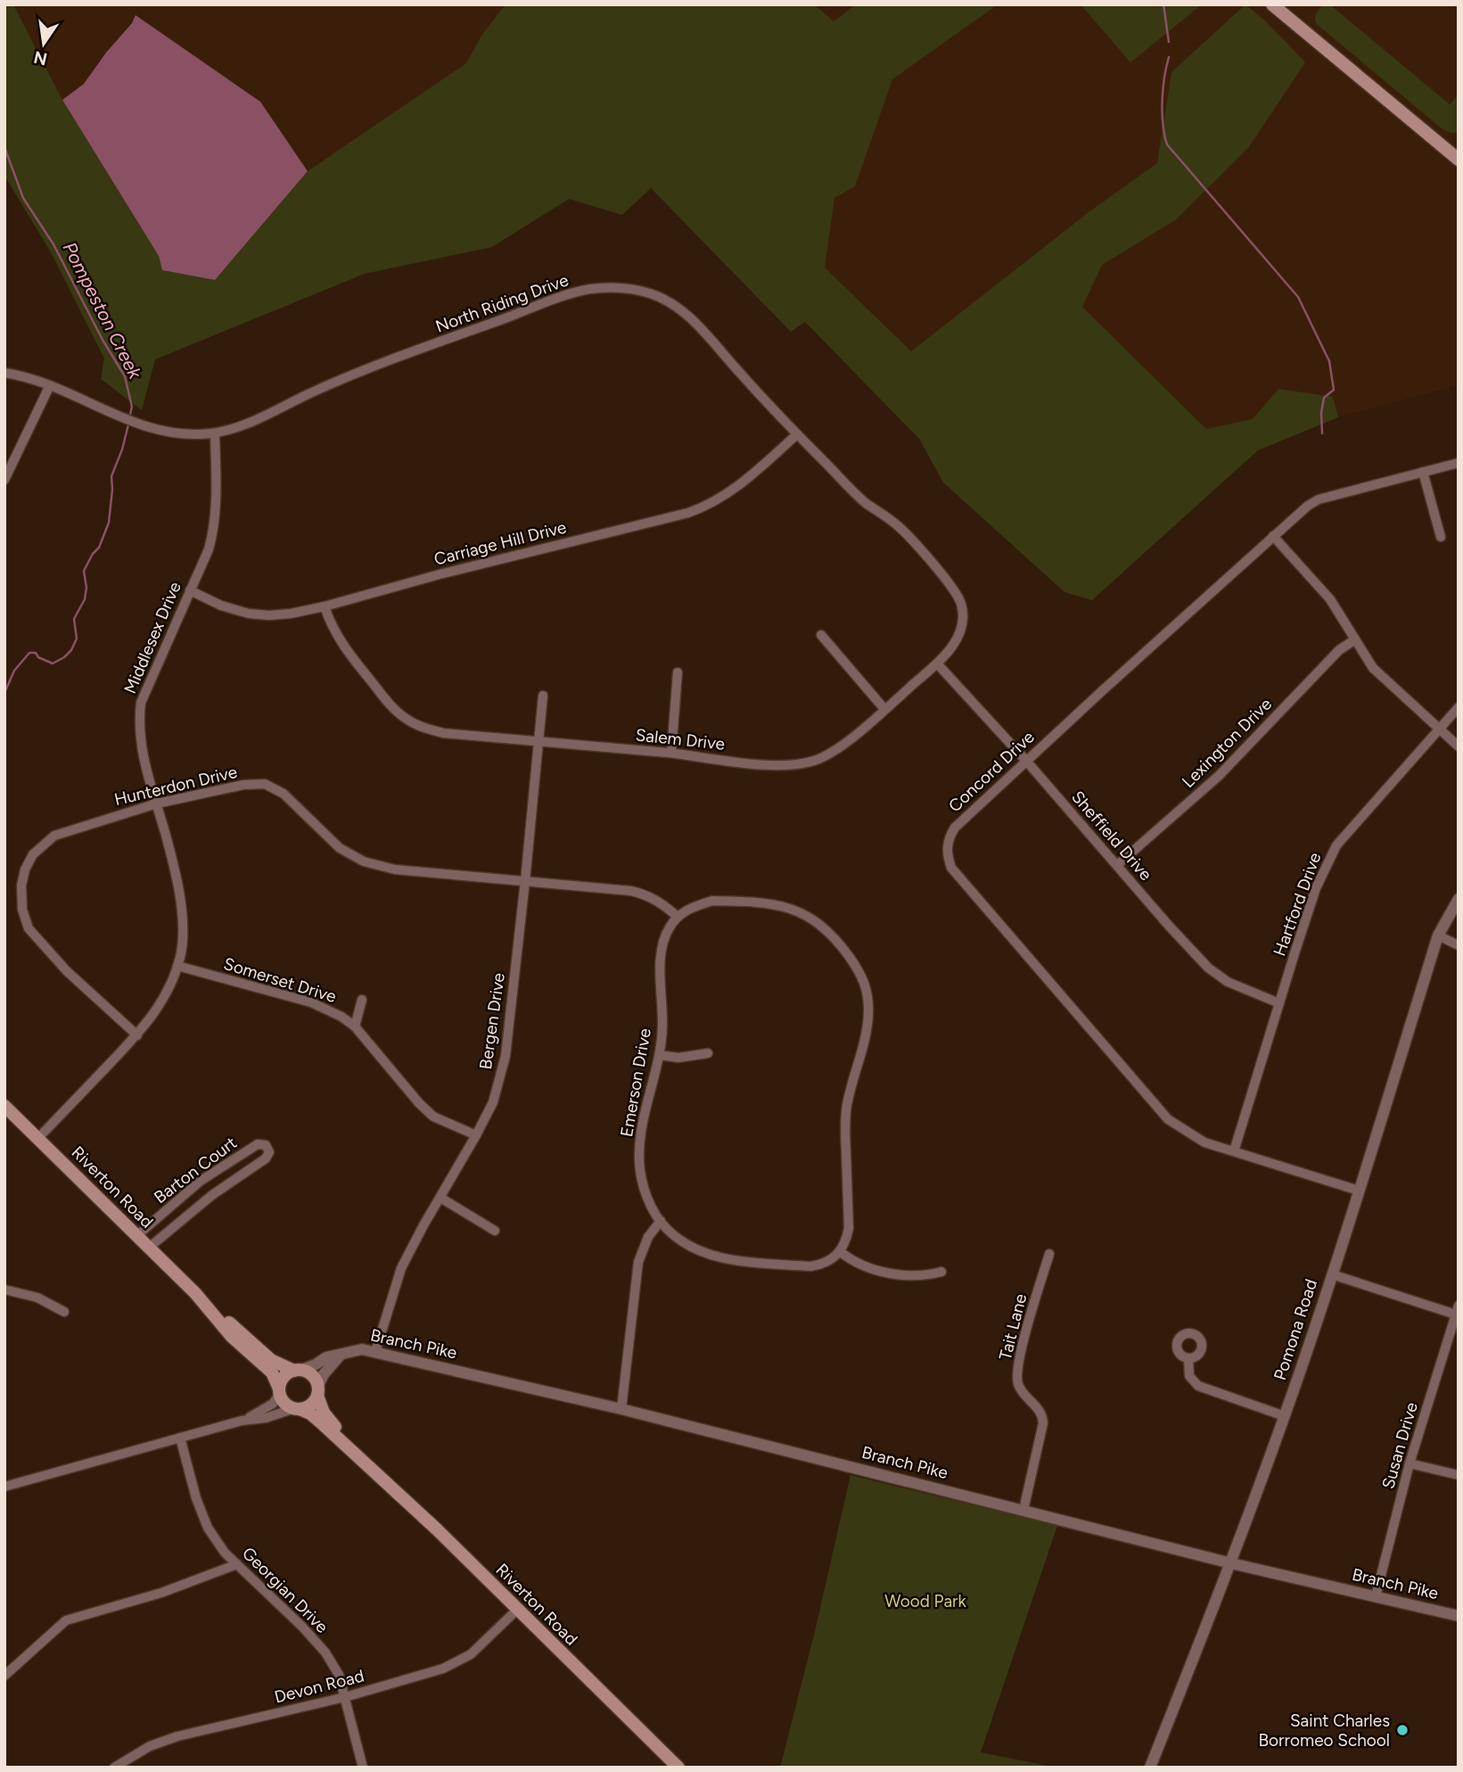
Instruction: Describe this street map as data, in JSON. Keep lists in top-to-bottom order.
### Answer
{
  "streets": {
    "main road": ["Riverton Road"],
    "street": [
      "North Riding Drive",
      "Carriage Hill Drive",
      "Middlesex Drive",
      "Salem Drive",
      "Lexington Drive",
      "Concord Drive",
      "Hunterdon Drive",
      "Sheffield Drive",
      "Hartford Drive",
      "Somerset Drive",
      "Bergen Drive",
      "Emerson Drive",
      "Barton Court",
      "Tait Lane",
      "Pomona Road",
      "Branch Pike",
      "Susan Drive",
      "Georgian Drive",
      "Devon Road"
    ]
  },
  "crossings": [
    ["North Riding Drive", "Carriage Hill Drive"],
    ["North Riding Drive", "Middlesex Drive"],
    ["North Riding Drive", "Salem Drive"],
    ["Carriage Hill Drive", "Middlesex Drive"],
    ["Carriage Hill Drive", "Salem Drive"],
    ["Middlesex Drive", "Hunterdon Drive"],
    ["Middlesex Drive", "Somerset Drive"],
    ["Middlesex Drive", "Riverton Road"],
    ["Salem Drive", "Sheffield Drive"],
    ["Salem Drive", "Bergen Drive"],
    ["Lexington Drive", "Sheffield Drive"],
    ["Concord Drive", "Sheffield Drive"],
    ["Concord Drive", "Hartford Drive"],
    ["Concord Drive", "Pomona Road"],
    ["Hunterdon Drive", "Bergen Drive"],
    ["Hunterdon Drive", "Emerson Drive"],
    ["Sheffield Drive", "Hartford Drive"],
    ["Somerset Drive", "Bergen Drive"],
    ["Bergen Drive", "Branch Pike"],
    ["Barton Court", "Riverton Road"],
    ["Riverton Road", "Branch Pike"],
    ["Riverton Road", "Devon Road"],
    ["Tait Lane", "Branch Pike"],
    ["Pomona Road", "Branch Pike"],
    ["Branch Pike", "Susan Drive"],
    ["Georgian Drive", "Devon Road"]
  ],
  "water": ["Pompeston Creek"],
  "parks": ["Wood Park"],
  "places": ["Saint Charles Borromeo School"],
  "north": "bottom"
}
